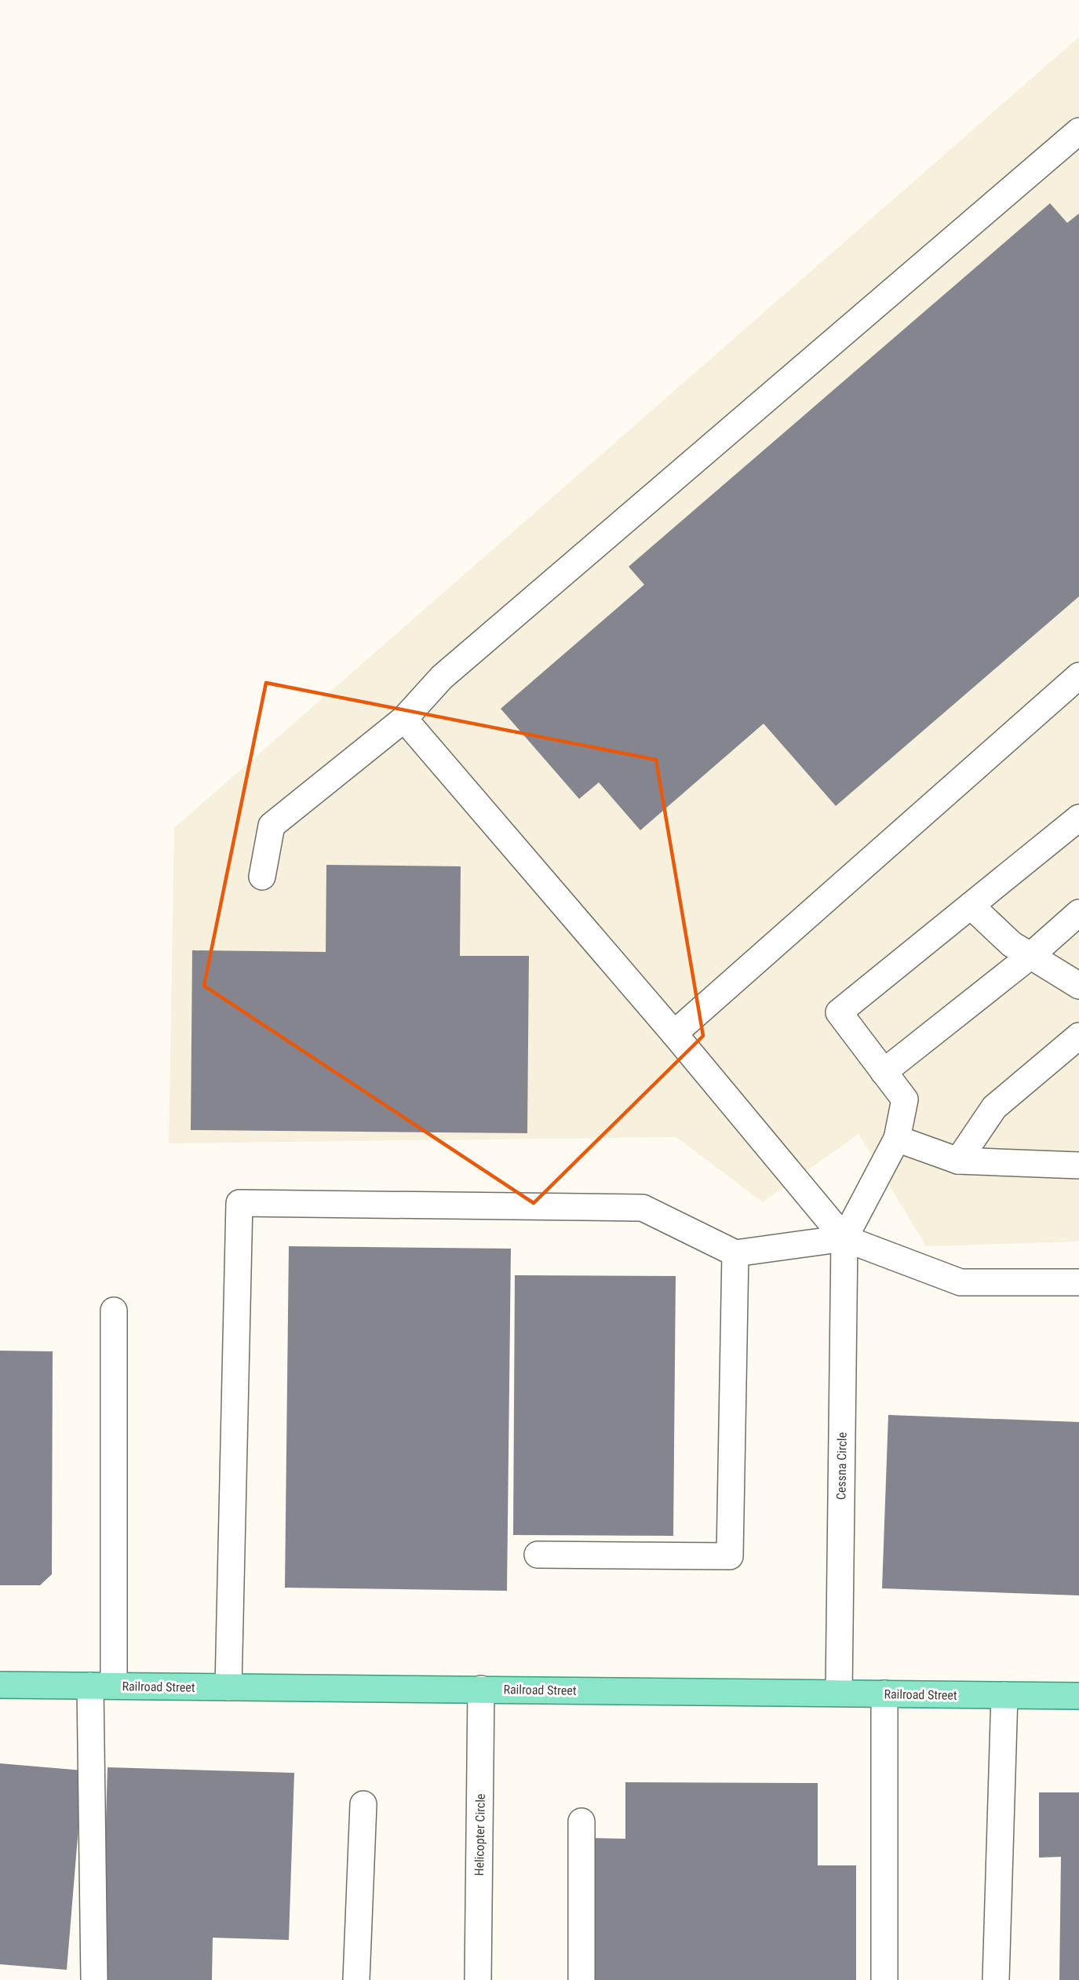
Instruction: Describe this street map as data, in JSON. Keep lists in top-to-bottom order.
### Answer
{
  "streets": {
    "main road": ["Railroad Street"],
    "street": ["Cessna Circle", "Helicopter Circle"]
  },
  "crossings": [
    ["Cessna Circle", "Railroad Street"],
    ["Railroad Street", "Helicopter Circle"]
  ]
}
